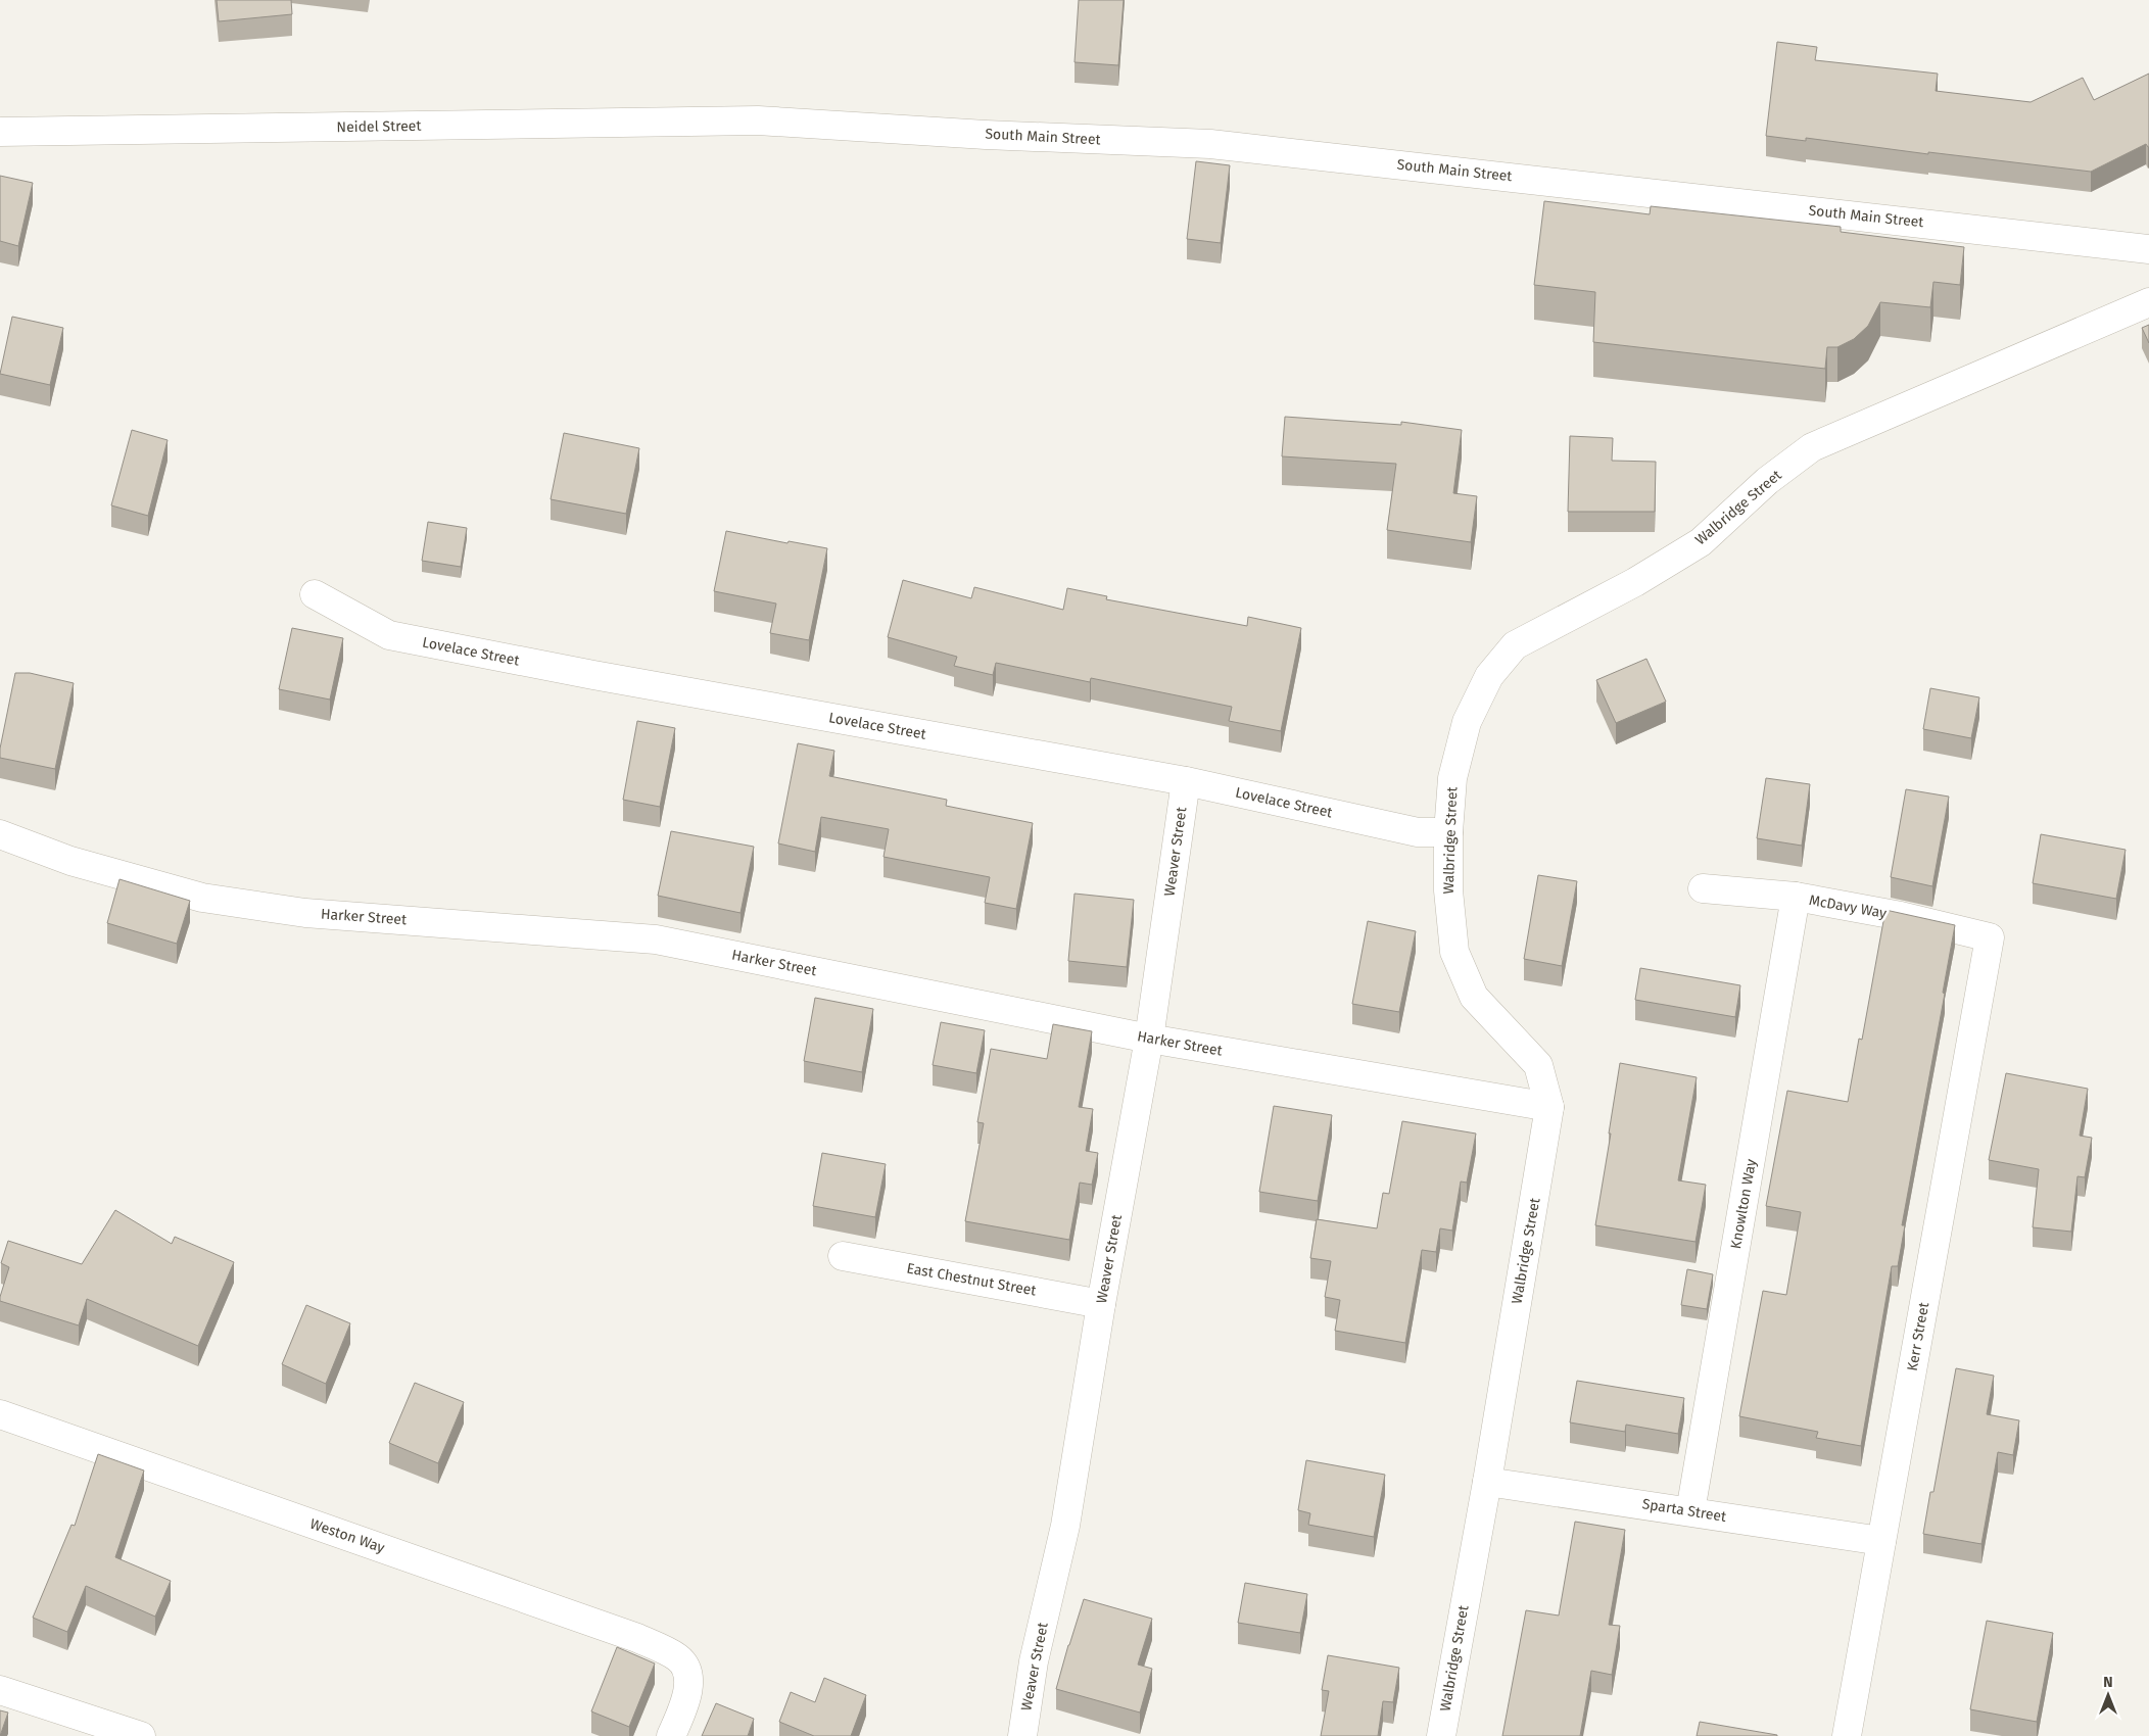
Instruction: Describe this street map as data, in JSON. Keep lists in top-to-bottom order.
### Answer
{
  "streets": {
    "street": [
      "Neidel Street",
      "South Main Street",
      "Walbridge Street",
      "Lovelace Street",
      "Weaver Street",
      "McDavy Way",
      "Harker Street",
      "Knowlton Way",
      "East Chestnut Street",
      "Kerr Street",
      "Sparta Street",
      "Weston Way"
    ]
  },
  "crossings": [
    ["Neidel Street", "South Main Street"],
    ["Walbridge Street", "Lovelace Street"],
    ["Walbridge Street", "Harker Street"],
    ["Walbridge Street", "Sparta Street"],
    ["Lovelace Street", "Weaver Street"],
    ["Weaver Street", "Harker Street"],
    ["Weaver Street", "East Chestnut Street"],
    ["McDavy Way", "Knowlton Way"],
    ["McDavy Way", "Kerr Street"],
    ["Knowlton Way", "Sparta Street"],
    ["Kerr Street", "Sparta Street"]
  ],
  "north": "top"
}
